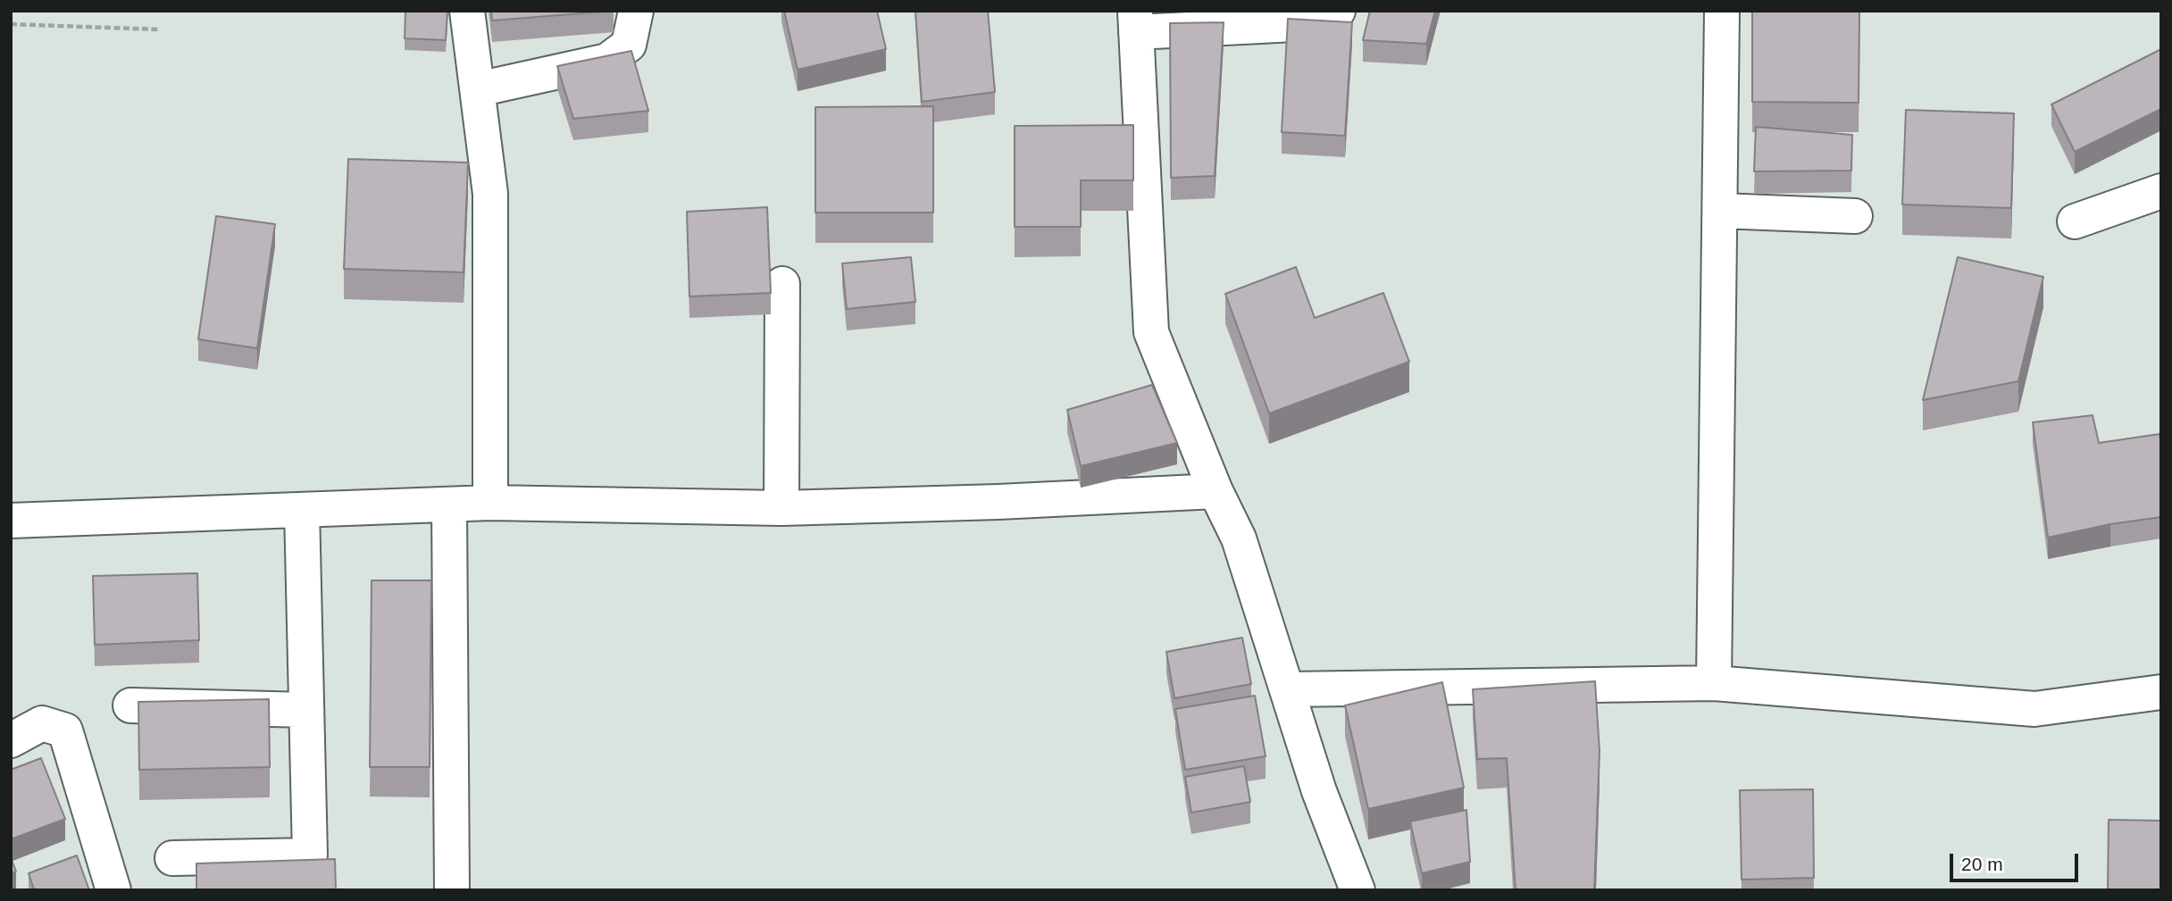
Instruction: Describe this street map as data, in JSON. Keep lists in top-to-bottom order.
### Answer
{
  "scale_bar": "20 m"
}
